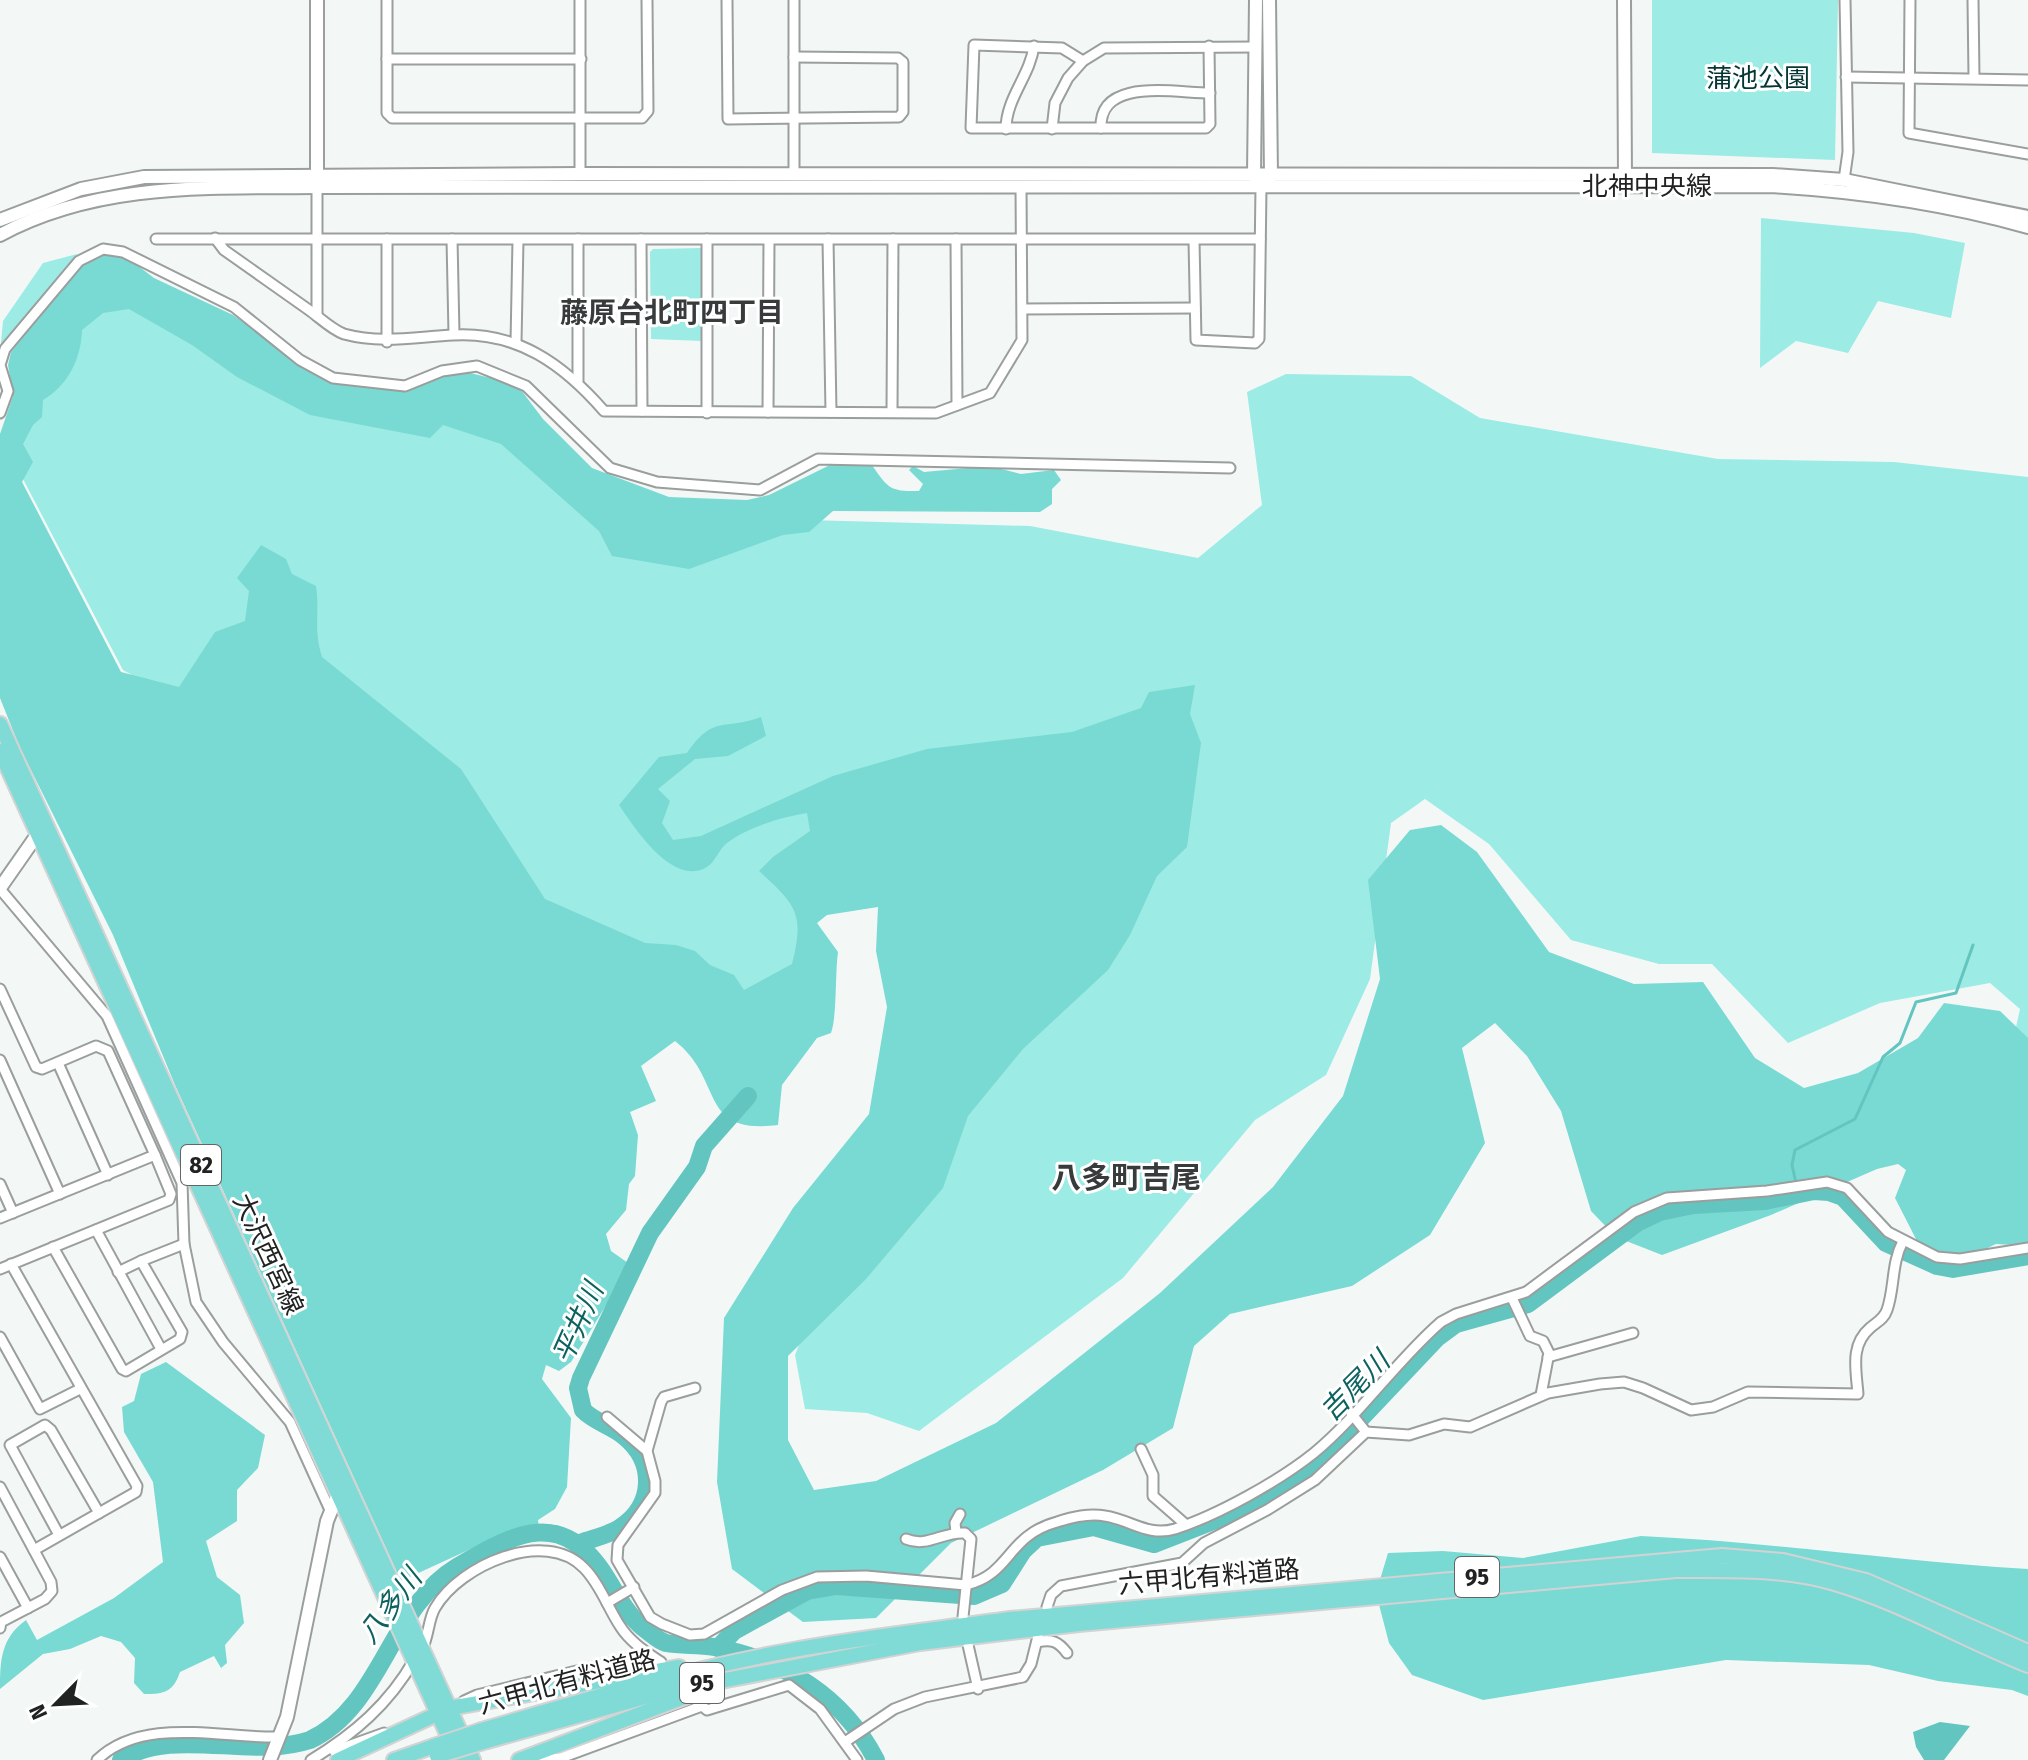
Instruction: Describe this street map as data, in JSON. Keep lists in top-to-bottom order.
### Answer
{
  "streets": {
    "main road": [
      "82",
      "大沢西宮線",
      "六甲北有料道路",
      "95"
    ],
    "street": ["北神中央線"]
  },
  "districts": ["藤原台北町四丁目", "八多町吉尾"],
  "water": ["平井川", "吉尾川", "八多川"],
  "parks": ["蒲池公園"],
  "north": "bottom left"
}
